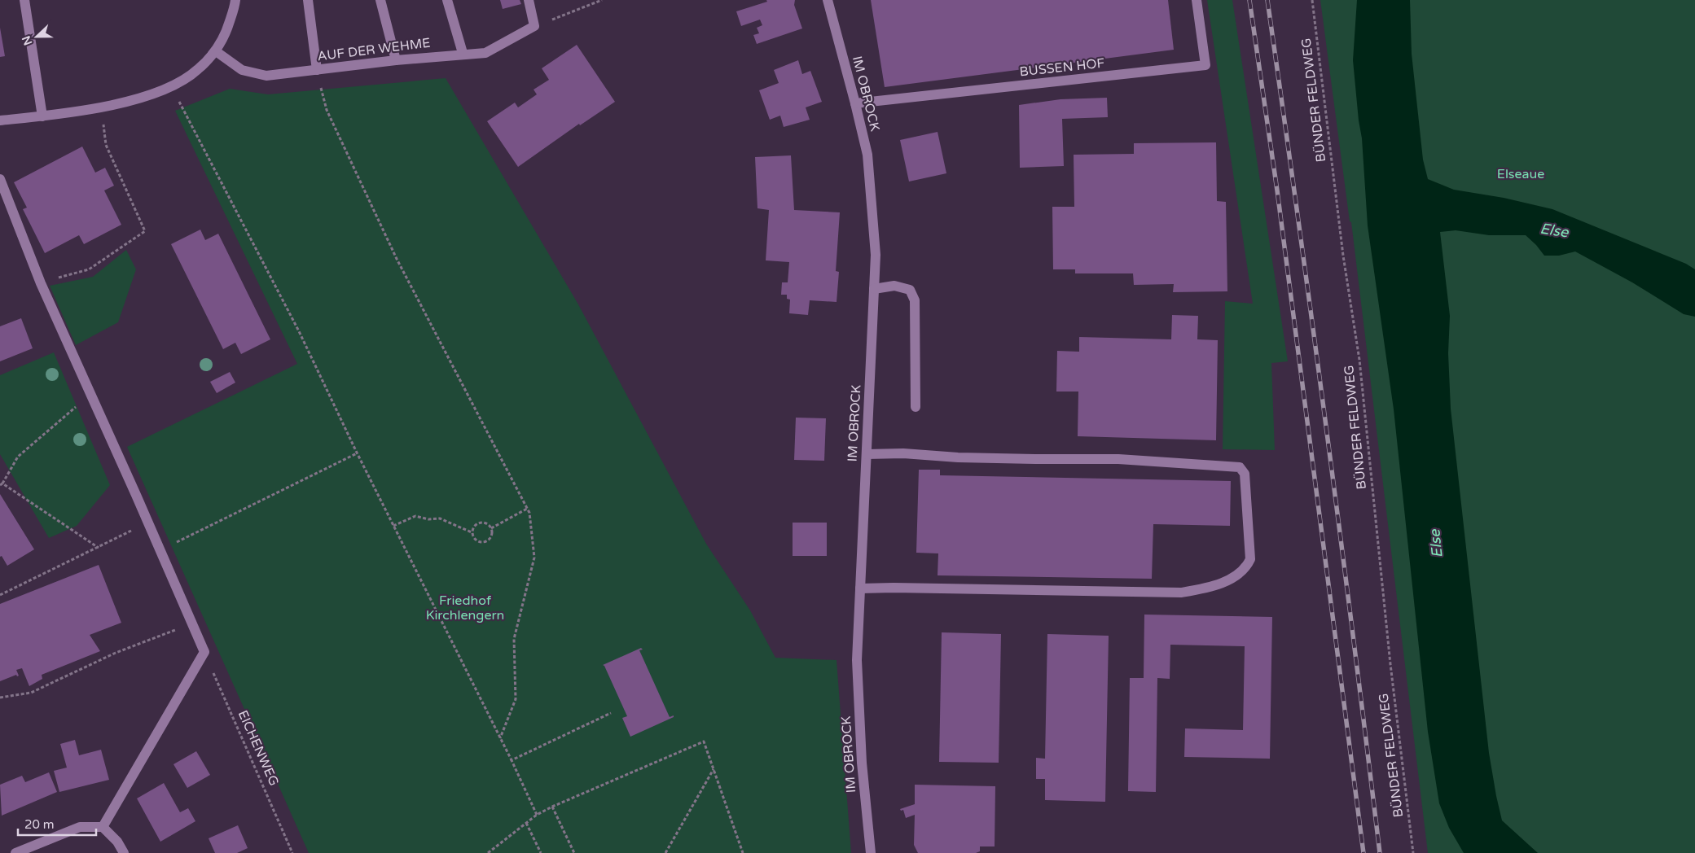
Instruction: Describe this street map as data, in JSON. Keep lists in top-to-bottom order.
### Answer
{
  "streets": {
    "street": ["AUF DER WEHME", "BUSSEN HOF", "IM OBROCK"],
    "path": ["BÜNDER FELDWEG", "EICHENWEG"]
  },
  "crossings": [
    ["BUSSEN HOF", "IM OBROCK"]
  ],
  "water": ["Else"],
  "parks": ["Elseaue", "Friedhof Kirchlengern"],
  "scale_bar": "20 m",
  "north": "left"
}
